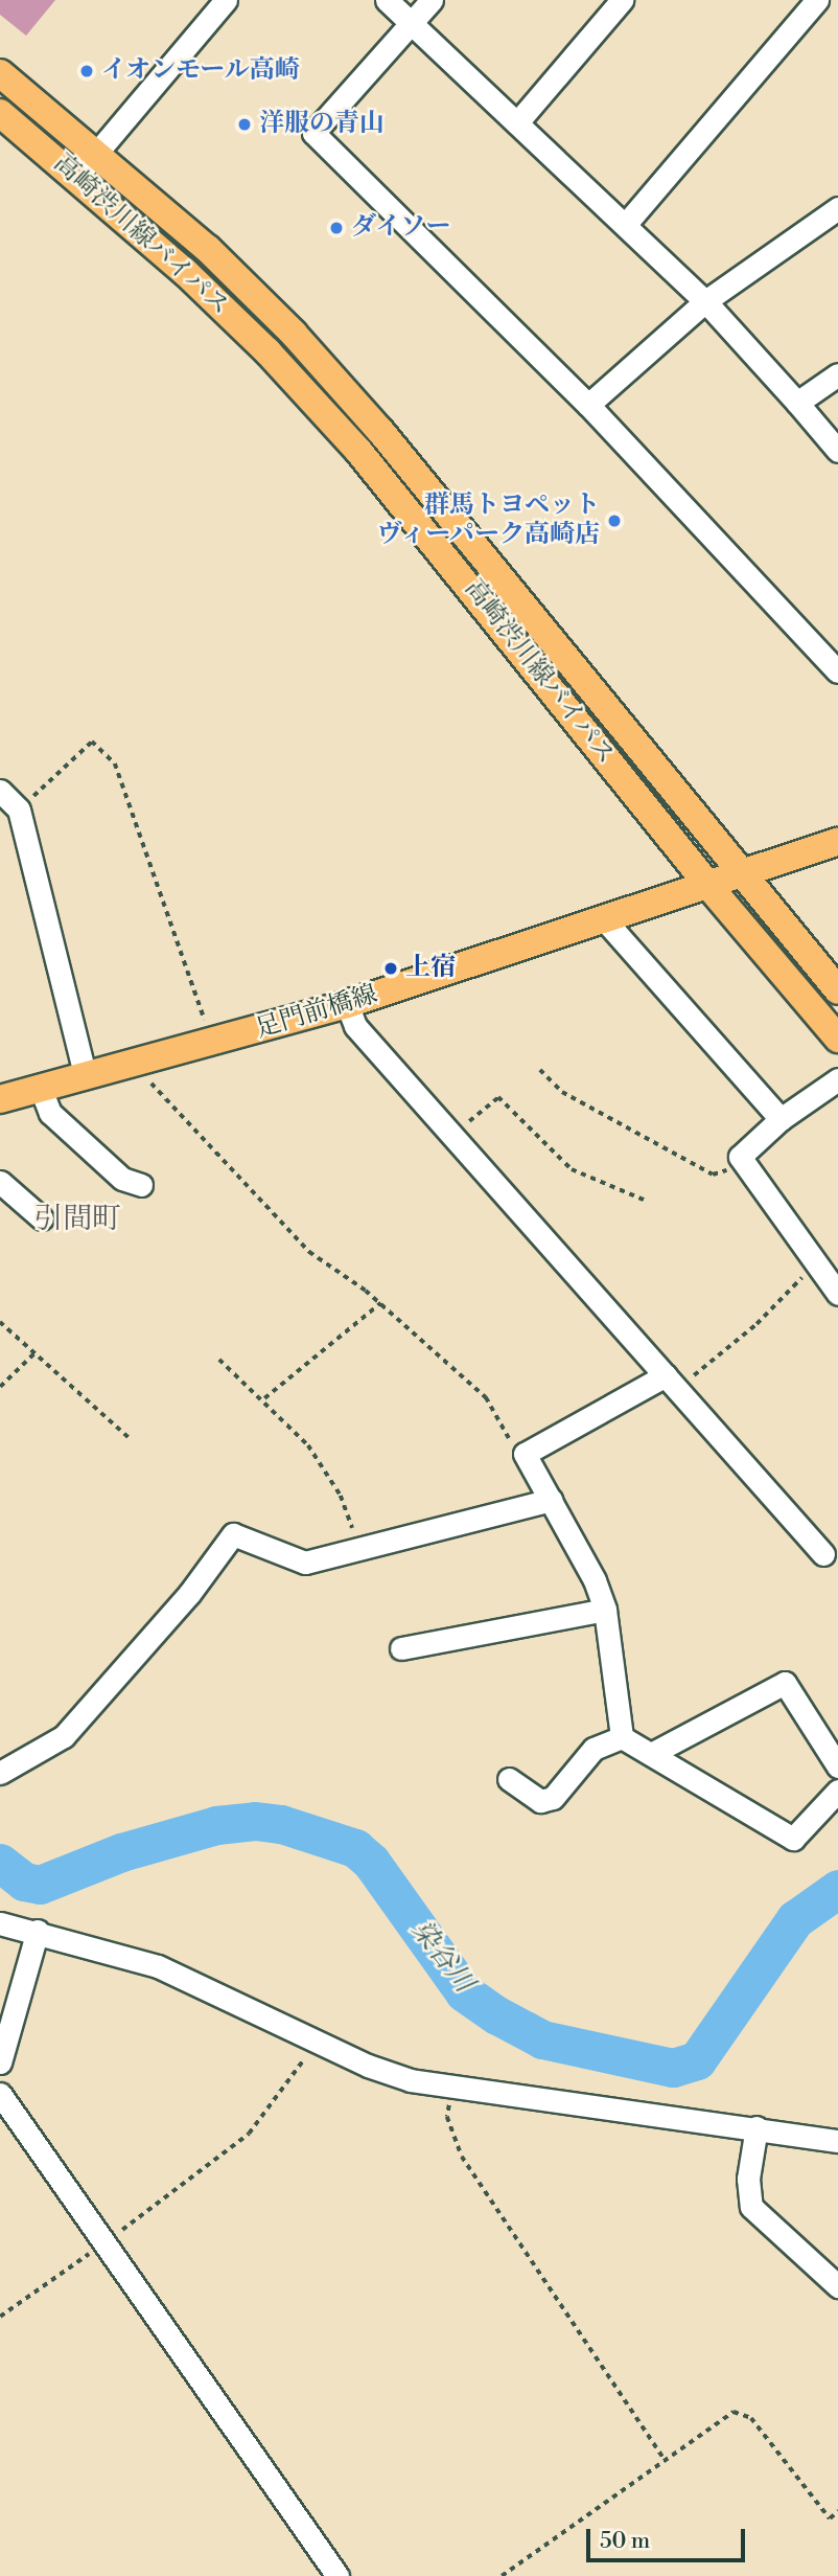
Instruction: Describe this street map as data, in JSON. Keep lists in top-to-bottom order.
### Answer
{
  "streets": {
    "main road": ["高崎渋川線バイパス", "足門前橋線"]
  },
  "crossings": [
    ["高崎渋川線バイパス", "足門前橋線"]
  ],
  "districts": ["引間町"],
  "water": ["染谷川"],
  "places": [
    "イオンモール高崎",
    "洋服の青山",
    "ダイソー",
    "群馬トヨペット ヴィーパーク高崎店",
    "上宿"
  ],
  "scale_bar": "50 m"
}
